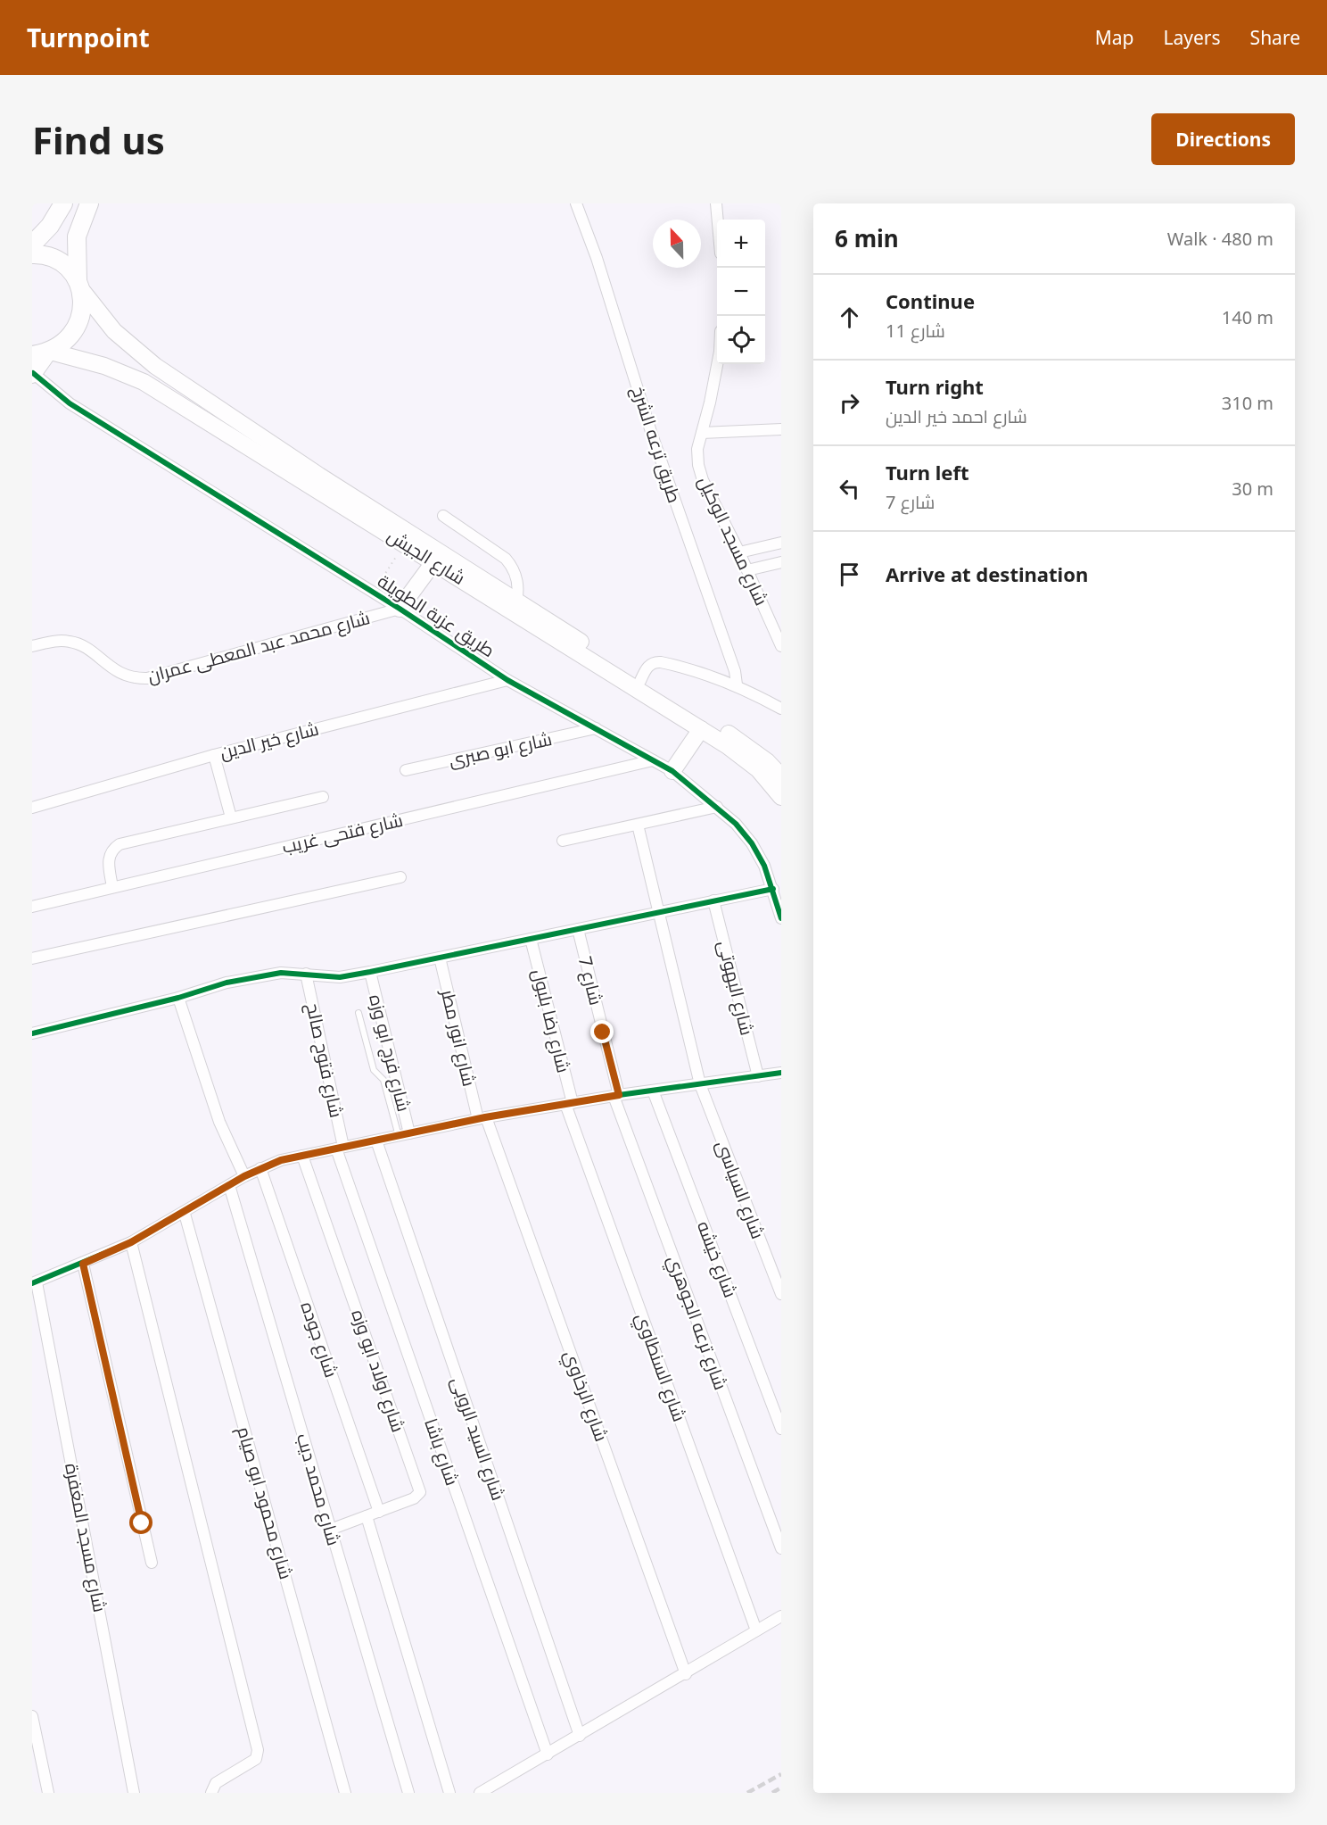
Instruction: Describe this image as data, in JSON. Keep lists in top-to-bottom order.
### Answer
{
  "streets": {
    "main road": ["شارع الجيش"],
    "street": [
      "طريق ترعه الشرخ",
      "شارع مسجد الوكيل",
      "طريق عزبة الطويلة",
      "شارع محمد عبد المعطى عمران",
      "شارع خير الدين",
      "شارع ابو صبرى",
      "شارع فتحى غريب",
      "شارع 7",
      "شارع البهوتى",
      "شارع رضا بلبول",
      "شارع انور مطر",
      "شارع فرج ابو وزه",
      "شارع فتوح صالح",
      "شارع السياسى",
      "شارع خيشه",
      "شارع ترعه الجوهري",
      "شارع جوده",
      "شارع السنطاوي",
      "شارع اولاد ابو وزه",
      "شارع الرخاوي",
      "شارع السيد الروبى",
      "شارع باشا",
      "شارع محمد ديب",
      "شارع محمود ابو صيام",
      "شارع مسجد المغفرة"
    ]
  },
  "crossings": [
    ["طريق عزبة الطويلة", "شارع محمد عبد المعطى عمران"],
    ["طريق عزبة الطويلة", "شارع خير الدين"],
    ["طريق عزبة الطويلة", "شارع ابو صبرى"],
    ["طريق عزبة الطويلة", "شارع فتحى غريب"],
    ["شارع 7", "شارع ترعه الجوهري"],
    ["شارع رضا بلبول", "شارع السنطاوي"],
    ["شارع انور مطر", "شارع الرخاوي"],
    ["شارع فتوح صالح", "شارع باشا"],
    ["شارع جوده", "شارع اولاد ابو وزه"],
    ["شارع اولاد ابو وزه", "شارع محمد ديب"]
  ],
  "north": "top",
  "page": {
    "header": "Turnpoint",
    "nav": ["Map", "Layers", "Share"],
    "buttons": "Directions",
    "title": "Find us",
    "heading": ["6 min", "Walk · 480 m"],
    "map_buttons": ["+", "−"],
    "list": [
      ["Continue", "شارع 11", "140 m"],
      ["Turn right", "شارع احمد خير الدين", "310 m"],
      ["Turn left", "شارع 7", "30 m"],
      "Arrive at destination"
    ]
  }
}
